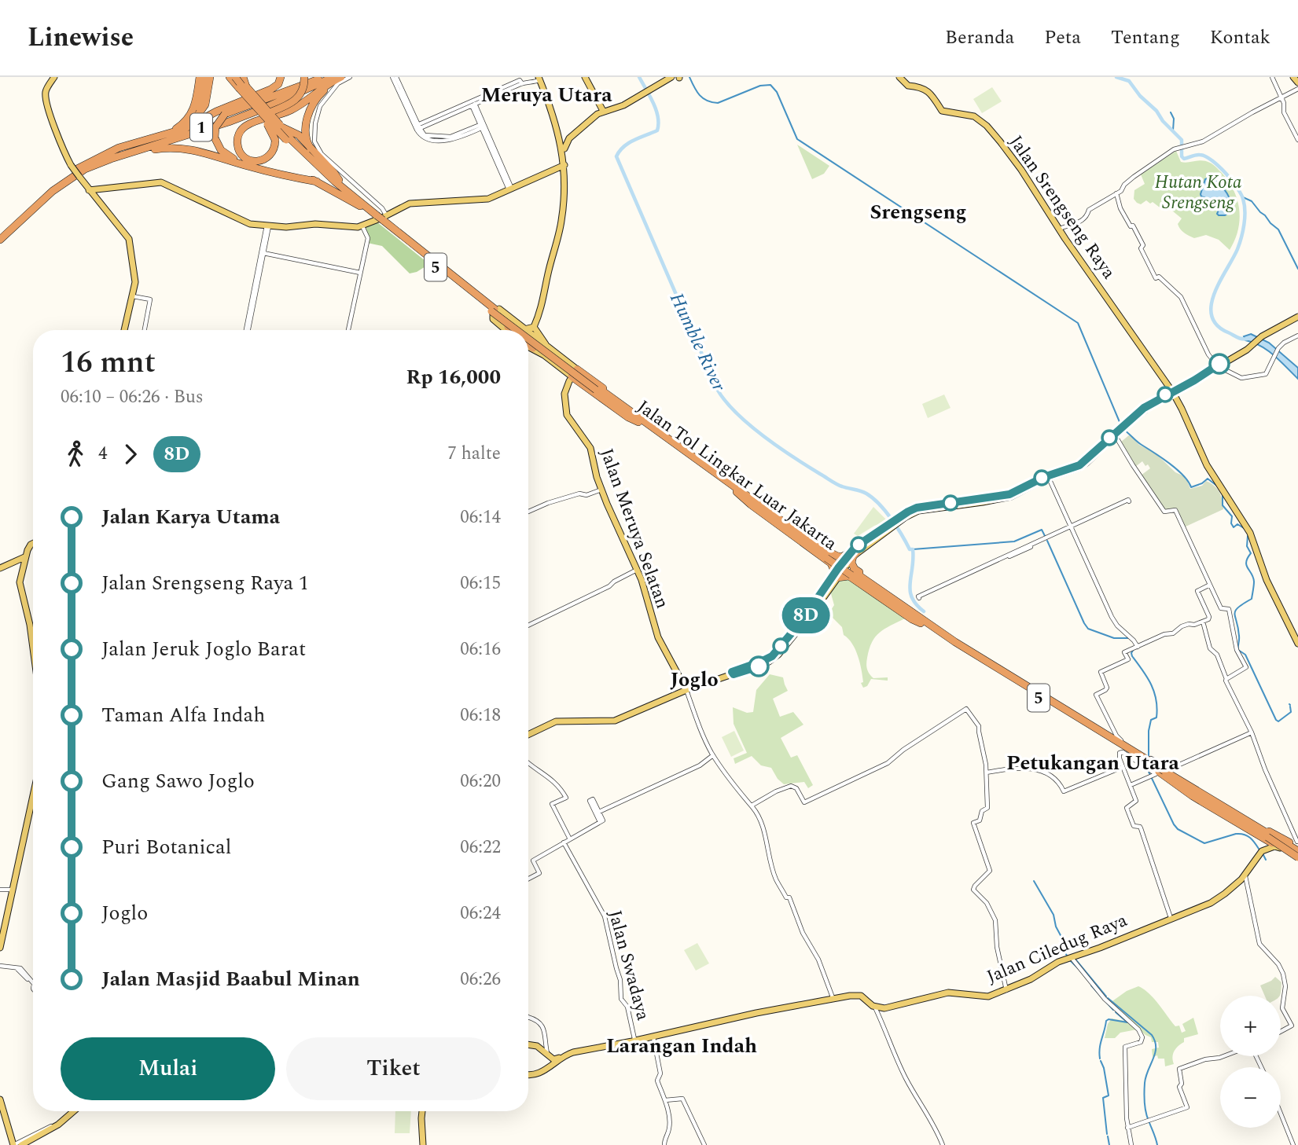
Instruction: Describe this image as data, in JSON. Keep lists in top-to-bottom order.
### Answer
{
  "streets": {
    "highway": ["1", "5", "Jalan Tol Lingkar Luar Jakarta"],
    "main road": ["Jalan Srengseng Raya", "Jalan Meruya Selatan", "Jalan Ciledug Raya"],
    "street": ["Jalan Swadaya"]
  },
  "crossings": [
    ["Jalan Tol Lingkar Luar Jakarta", "Jalan Ciledug Raya"],
    ["Jalan Ciledug Raya", "Jalan Swadaya"]
  ],
  "districts": [
    "Meruya Utara",
    "Srengseng",
    "Joglo",
    "Petukangan Utara",
    "Larangan Indah"
  ],
  "water": ["Humble River"],
  "parks": ["Hutan Kota Srengseng"],
  "lines": ["bus line 8D"],
  "page": {
    "header": "Linewise",
    "nav": [
      "Beranda",
      "Peta",
      "Tentang",
      "Kontak"
    ],
    "on_map": "8D",
    "heading": ["16 mnt", "06:10 – 06:26 · Bus", "Rp 16,000"],
    "legs": ["4", "8D", "7 halte"],
    "list": [
      {
        "name": "Jalan Karya Utama",
        "value": "06:14"
      },
      {
        "name": "Jalan Srengseng Raya 1",
        "value": "06:15"
      },
      {
        "name": "Jalan Jeruk Joglo Barat",
        "value": "06:16"
      },
      {
        "name": "Taman Alfa Indah",
        "value": "06:18"
      },
      {
        "name": "Gang Sawo Joglo",
        "value": "06:20"
      },
      {
        "name": "Puri Botanical",
        "value": "06:22"
      },
      {
        "name": "Joglo",
        "value": "06:24"
      },
      {
        "name": "Jalan Masjid Baabul Minan",
        "value": "06:26"
      }
    ],
    "map_buttons": ["+", "−"],
    "buttons": ["Mulai", "Tiket"]
  }
}
